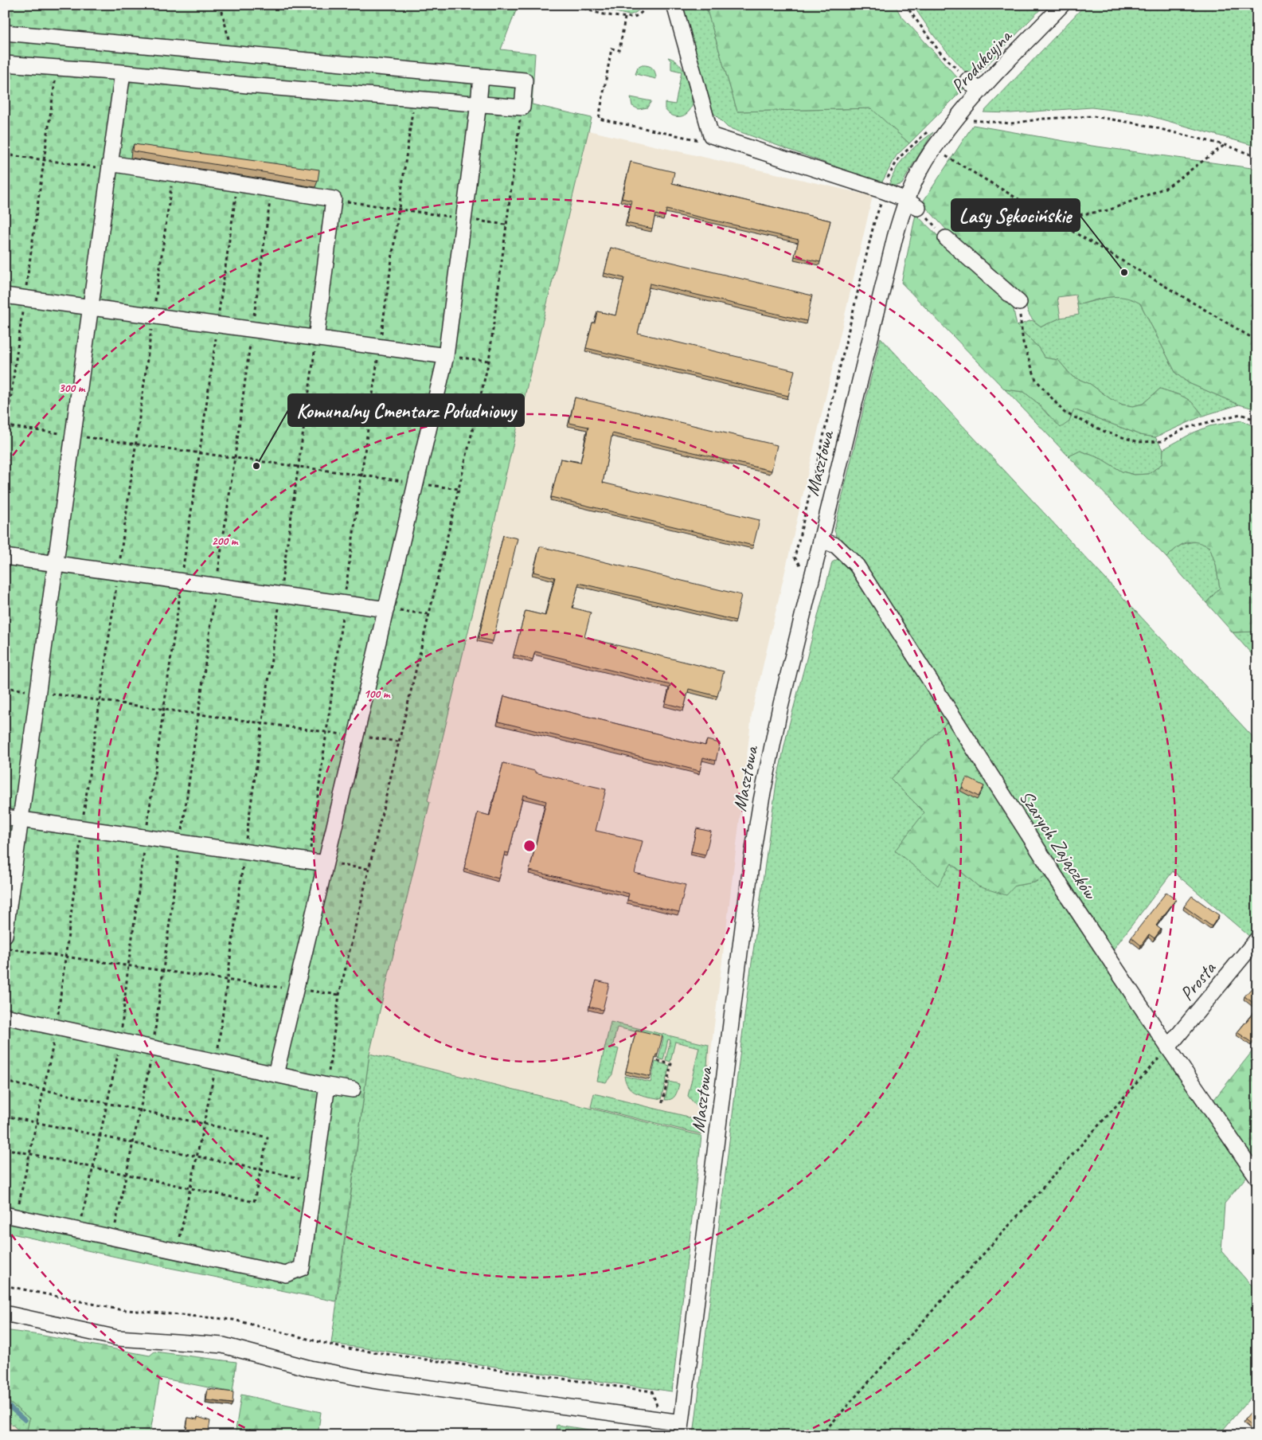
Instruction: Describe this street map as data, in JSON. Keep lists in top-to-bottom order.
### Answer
{
  "streets": {
    "street": [
      "Produkcyjna",
      "Masztowa",
      "Szarych Zajączków",
      "Prosta"
    ]
  },
  "crossings": [
    ["Produkcyjna", "Masztowa"],
    ["Masztowa", "Szarych Zajączków"],
    ["Szarych Zajączków", "Prosta"]
  ],
  "places": ["Lasy Sękocińskie", "Komunalny Cmentarz Południowy"],
  "rings": ["300 m", "200 m", "100 m"]
}
